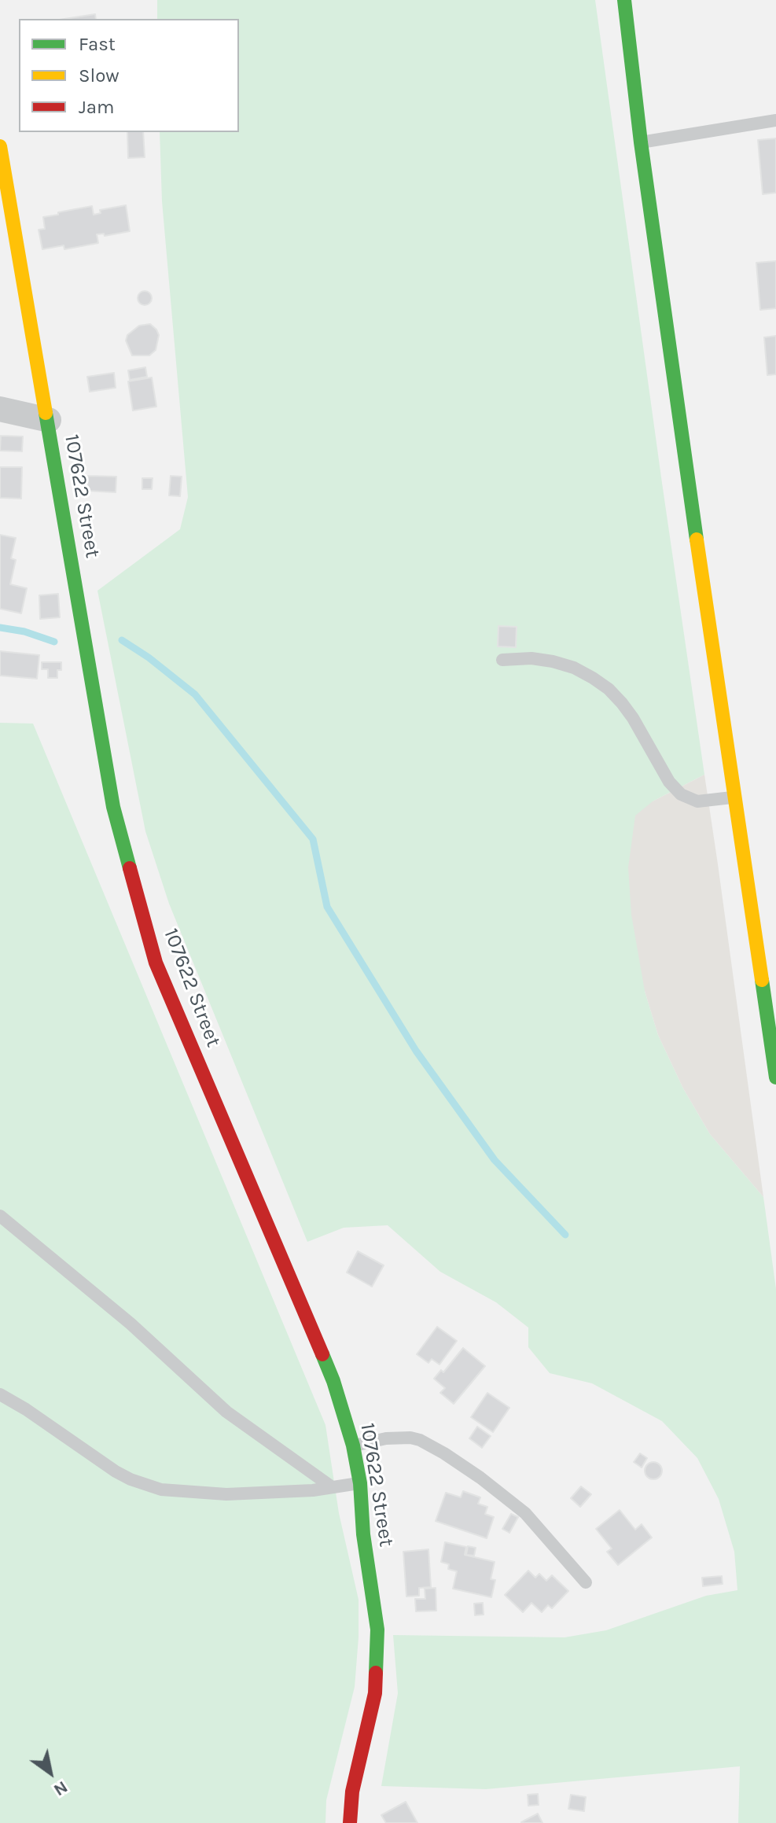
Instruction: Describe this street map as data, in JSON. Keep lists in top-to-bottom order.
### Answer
{
  "streets": {
    "street": ["107622 Street"]
  },
  "legend": ["Fast", "Slow", "Jam"],
  "north": "bottom right"
}
